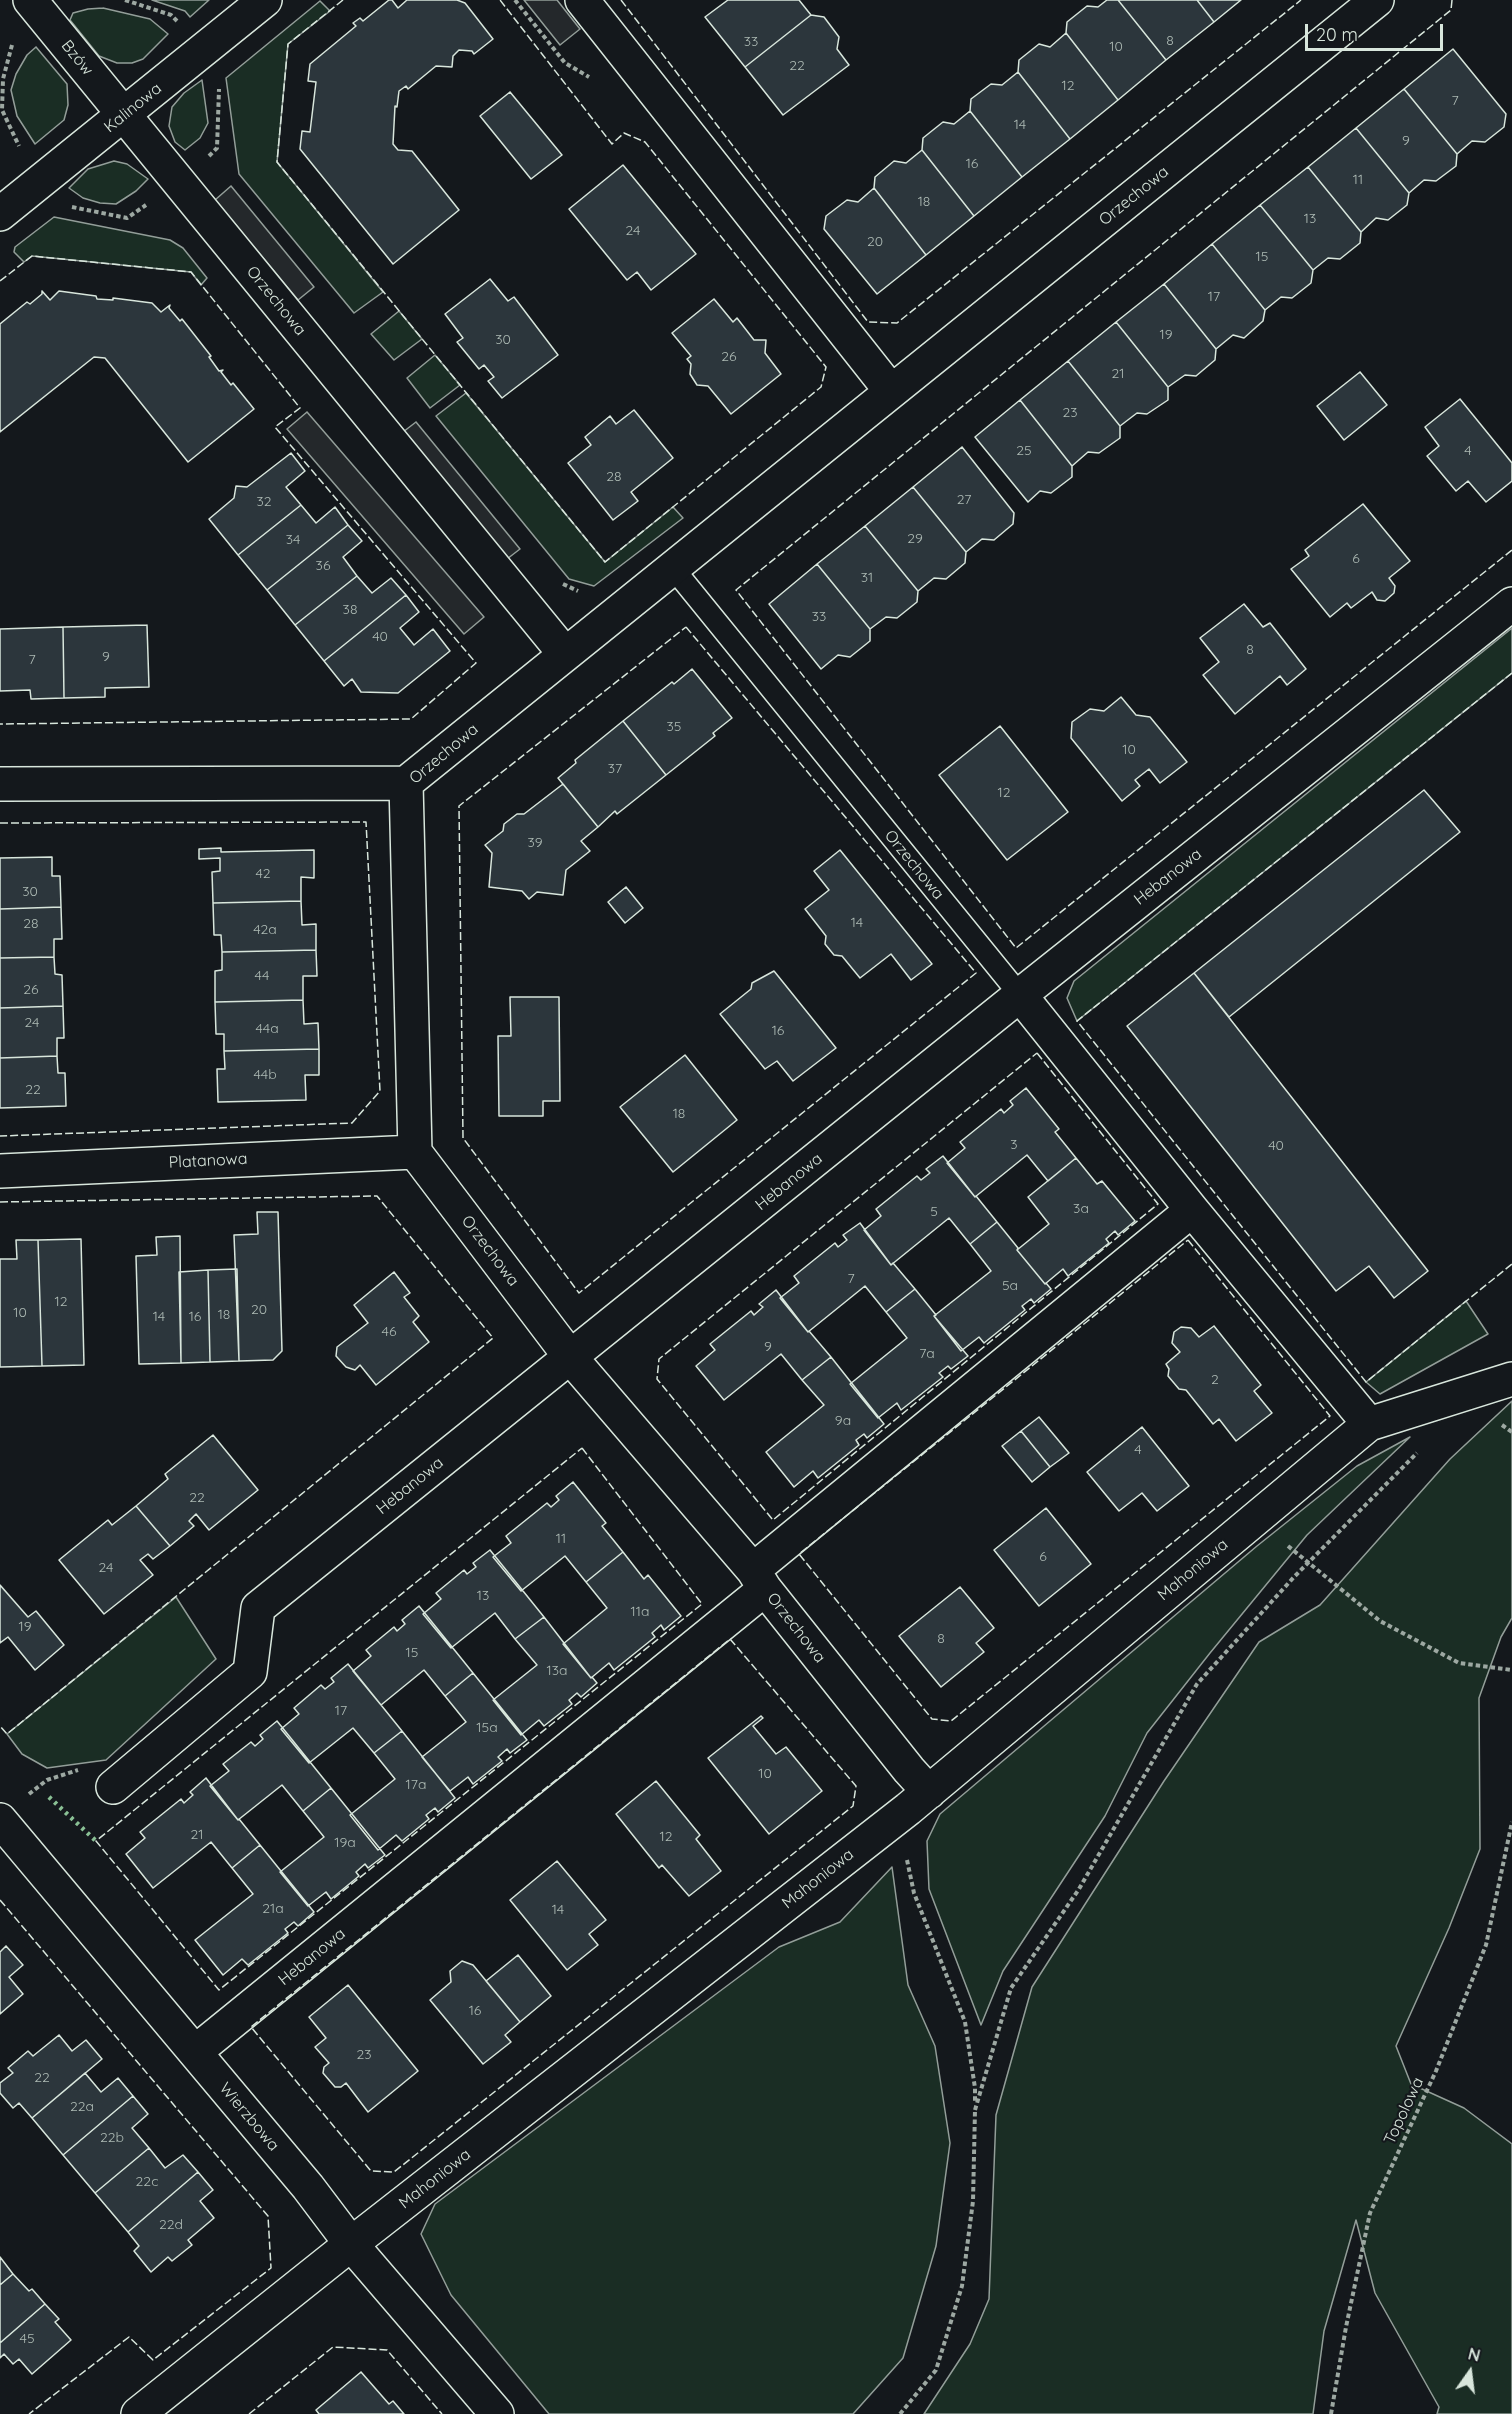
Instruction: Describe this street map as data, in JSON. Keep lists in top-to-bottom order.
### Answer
{
  "streets": {
    "street": [
      "Bzów",
      "Kalinowa",
      "Orzechowa",
      "Hebanowa",
      "Platanowa",
      "Mahoniowa",
      "Wierzbowa"
    ],
    "path": ["Topolowa"]
  },
  "crossings": [
    ["Bzów", "Kalinowa"],
    ["Bzów", "Orzechowa"],
    ["Kalinowa", "Orzechowa"],
    ["Orzechowa", "Hebanowa"],
    ["Orzechowa", "Platanowa"],
    ["Orzechowa", "Mahoniowa"],
    ["Hebanowa", "Wierzbowa"],
    ["Mahoniowa", "Wierzbowa"]
  ],
  "house_numbers": [
    "8",
    "33",
    "10",
    "22",
    "12",
    "7",
    "14",
    "9",
    "16",
    "11",
    "18",
    "13",
    "24",
    "20",
    "15",
    "17",
    "19",
    "30",
    "26",
    "21",
    "23",
    "25",
    "4",
    "28",
    "27",
    "32",
    "29",
    "34",
    "6",
    "36",
    "31",
    "38",
    "33",
    "40",
    "8",
    "9",
    "7",
    "35",
    "10",
    "37",
    "12",
    "39",
    "42",
    "30",
    "14",
    "28",
    "42a",
    "44",
    "26",
    "24",
    "44a",
    "16",
    "44b",
    "22",
    "18",
    "3",
    "40",
    "3a",
    "5",
    "7",
    "5a",
    "12",
    "20",
    "10",
    "18",
    "14",
    "16",
    "46",
    "9",
    "7a",
    "2",
    "9a",
    "4",
    "22",
    "11",
    "6",
    "24",
    "13",
    "11a",
    "19",
    "8",
    "15",
    "13a",
    "17",
    "15a",
    "10",
    "17a",
    "21",
    "12",
    "19a",
    "21a",
    "14",
    "16",
    "23",
    "22",
    "22a",
    "22b",
    "22c",
    "22d",
    "45"
  ],
  "scale_bar": "20 m",
  "north": "top"
}
